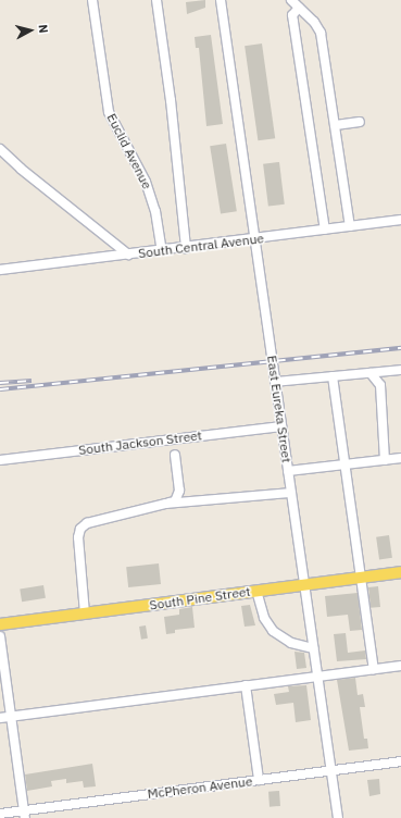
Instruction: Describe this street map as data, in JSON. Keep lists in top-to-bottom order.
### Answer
{
  "streets": {
    "main road": ["South Pine Street"],
    "street": [
      "Euclid Avenue",
      "South Central Avenue",
      "East Eureka Street",
      "South Jackson Street",
      "McPheron Avenue"
    ]
  },
  "crossings": [
    ["Euclid Avenue", "South Central Avenue"],
    ["South Central Avenue", "East Eureka Street"],
    ["East Eureka Street", "South Jackson Street"],
    ["East Eureka Street", "South Pine Street"],
    ["East Eureka Street", "McPheron Avenue"]
  ],
  "north": "right"
}
